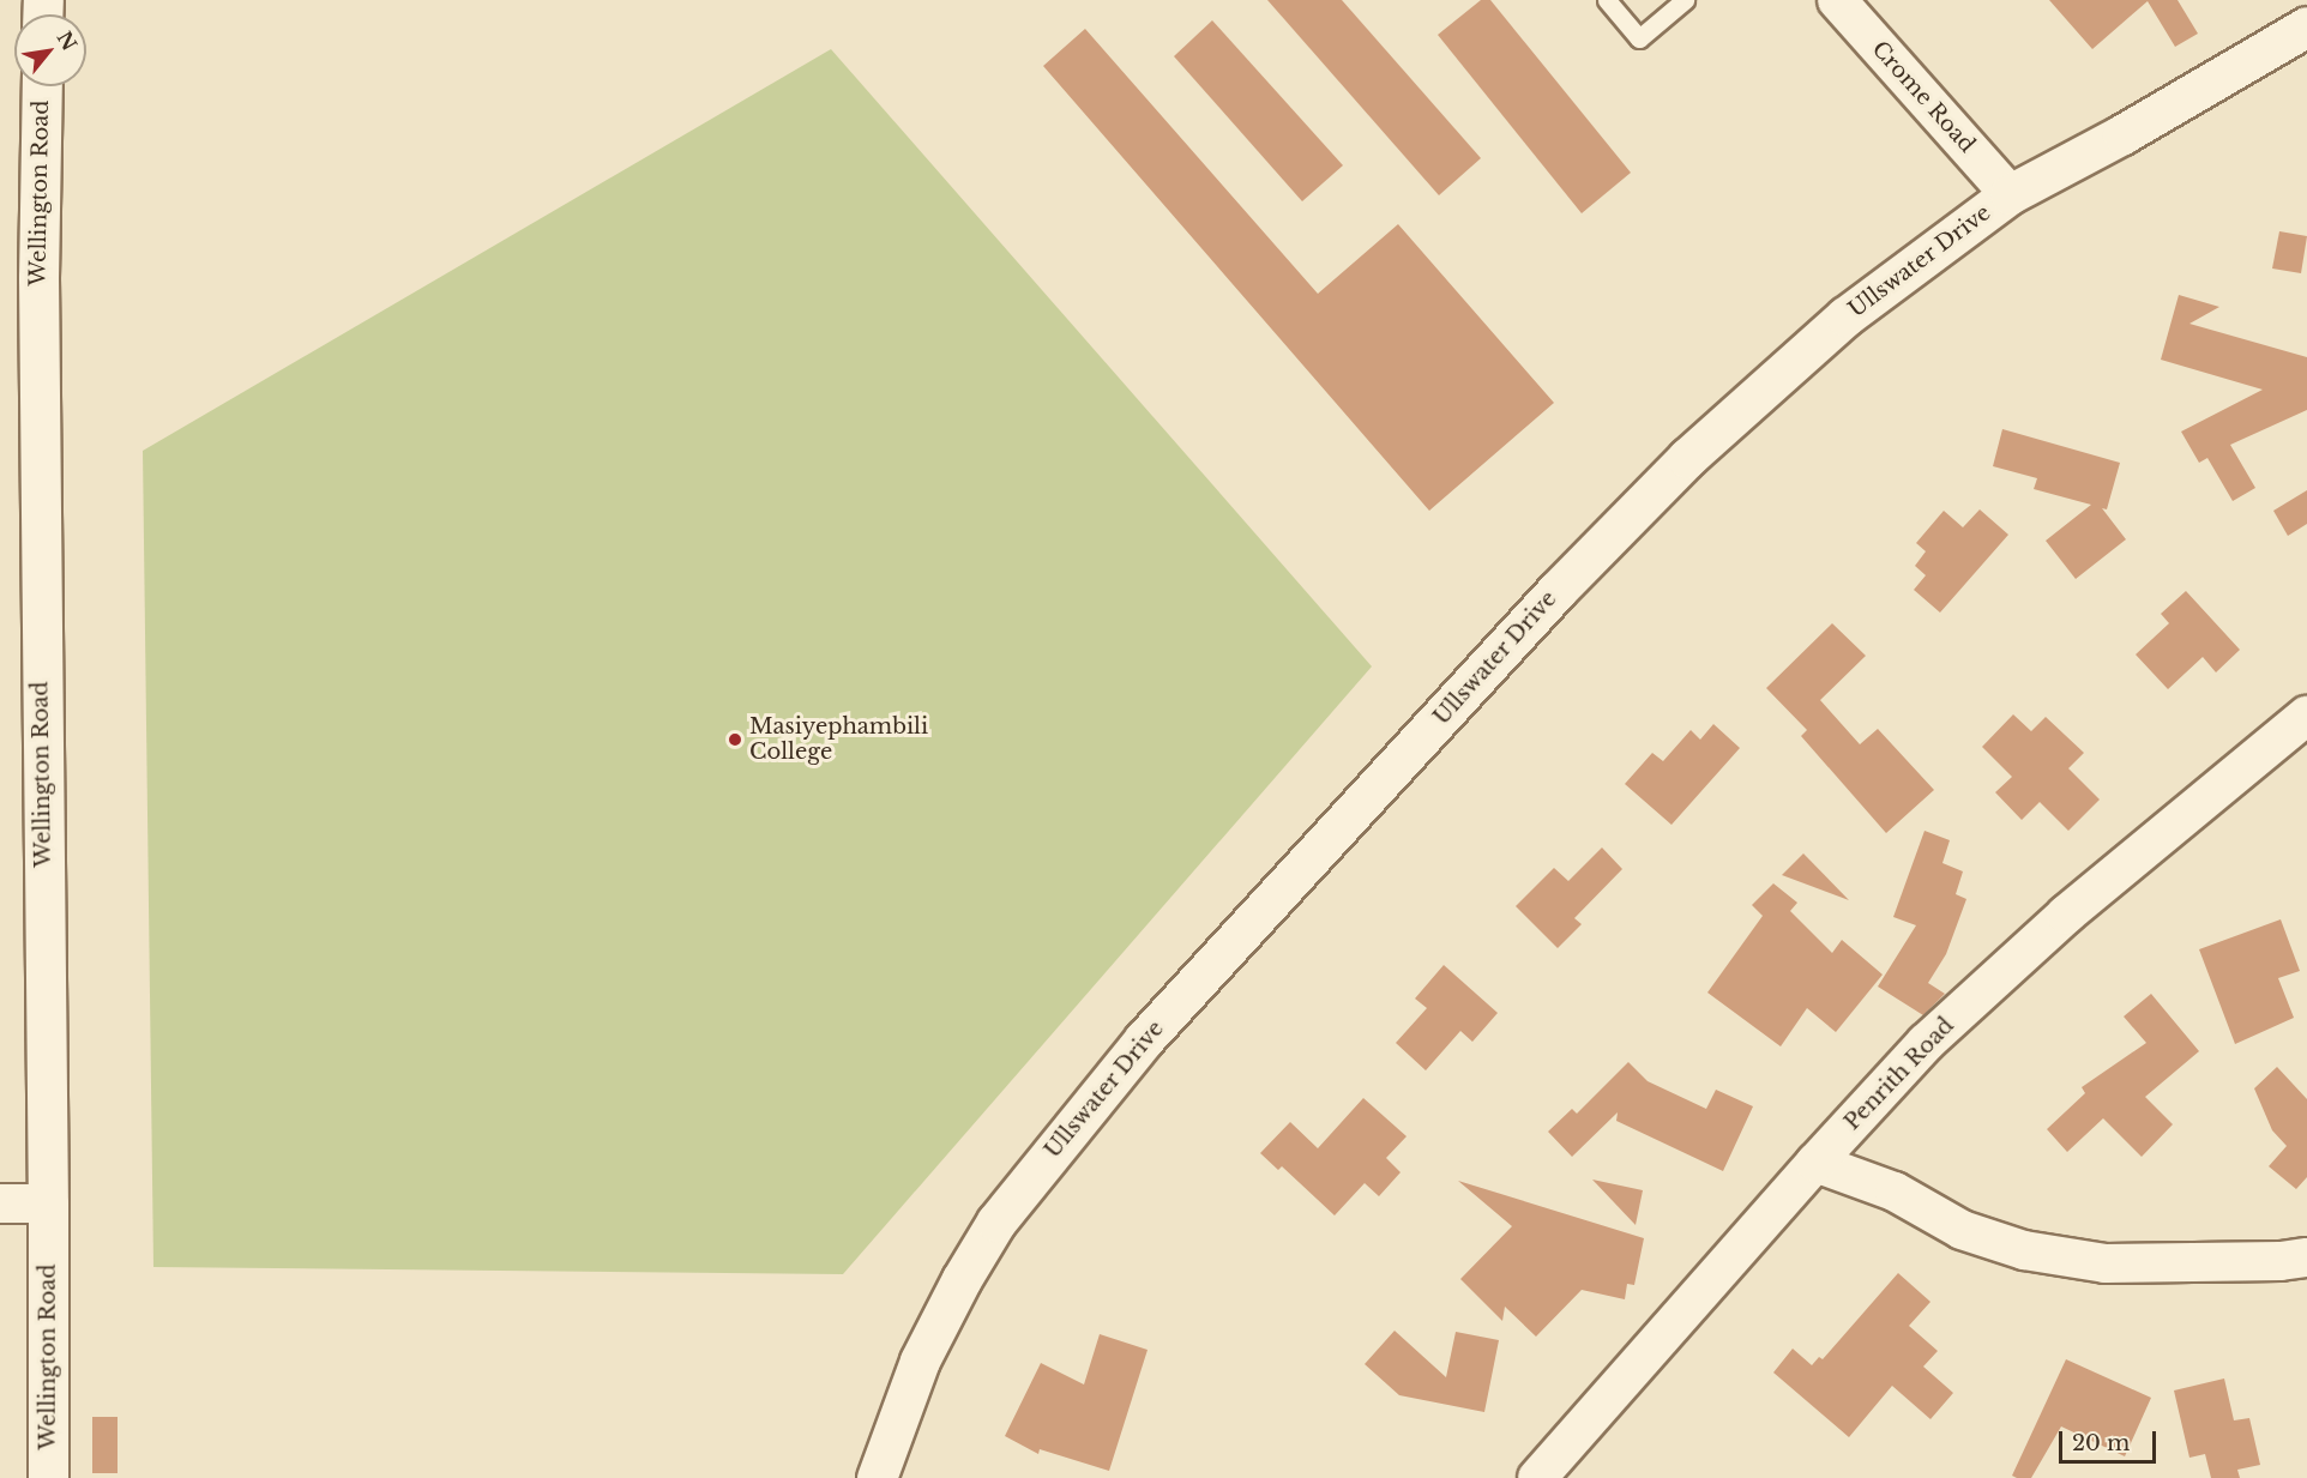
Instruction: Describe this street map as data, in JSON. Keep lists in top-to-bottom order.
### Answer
{
  "streets": {
    "street": [
      "Crome Road",
      "Wellington Road",
      "Ullswater Drive",
      "Penrith Road"
    ]
  },
  "crossings": [
    ["Crome Road", "Ullswater Drive"]
  ],
  "places": ["Masiyephambili College"],
  "scale_bar": "20 m",
  "north": "top right"
}
